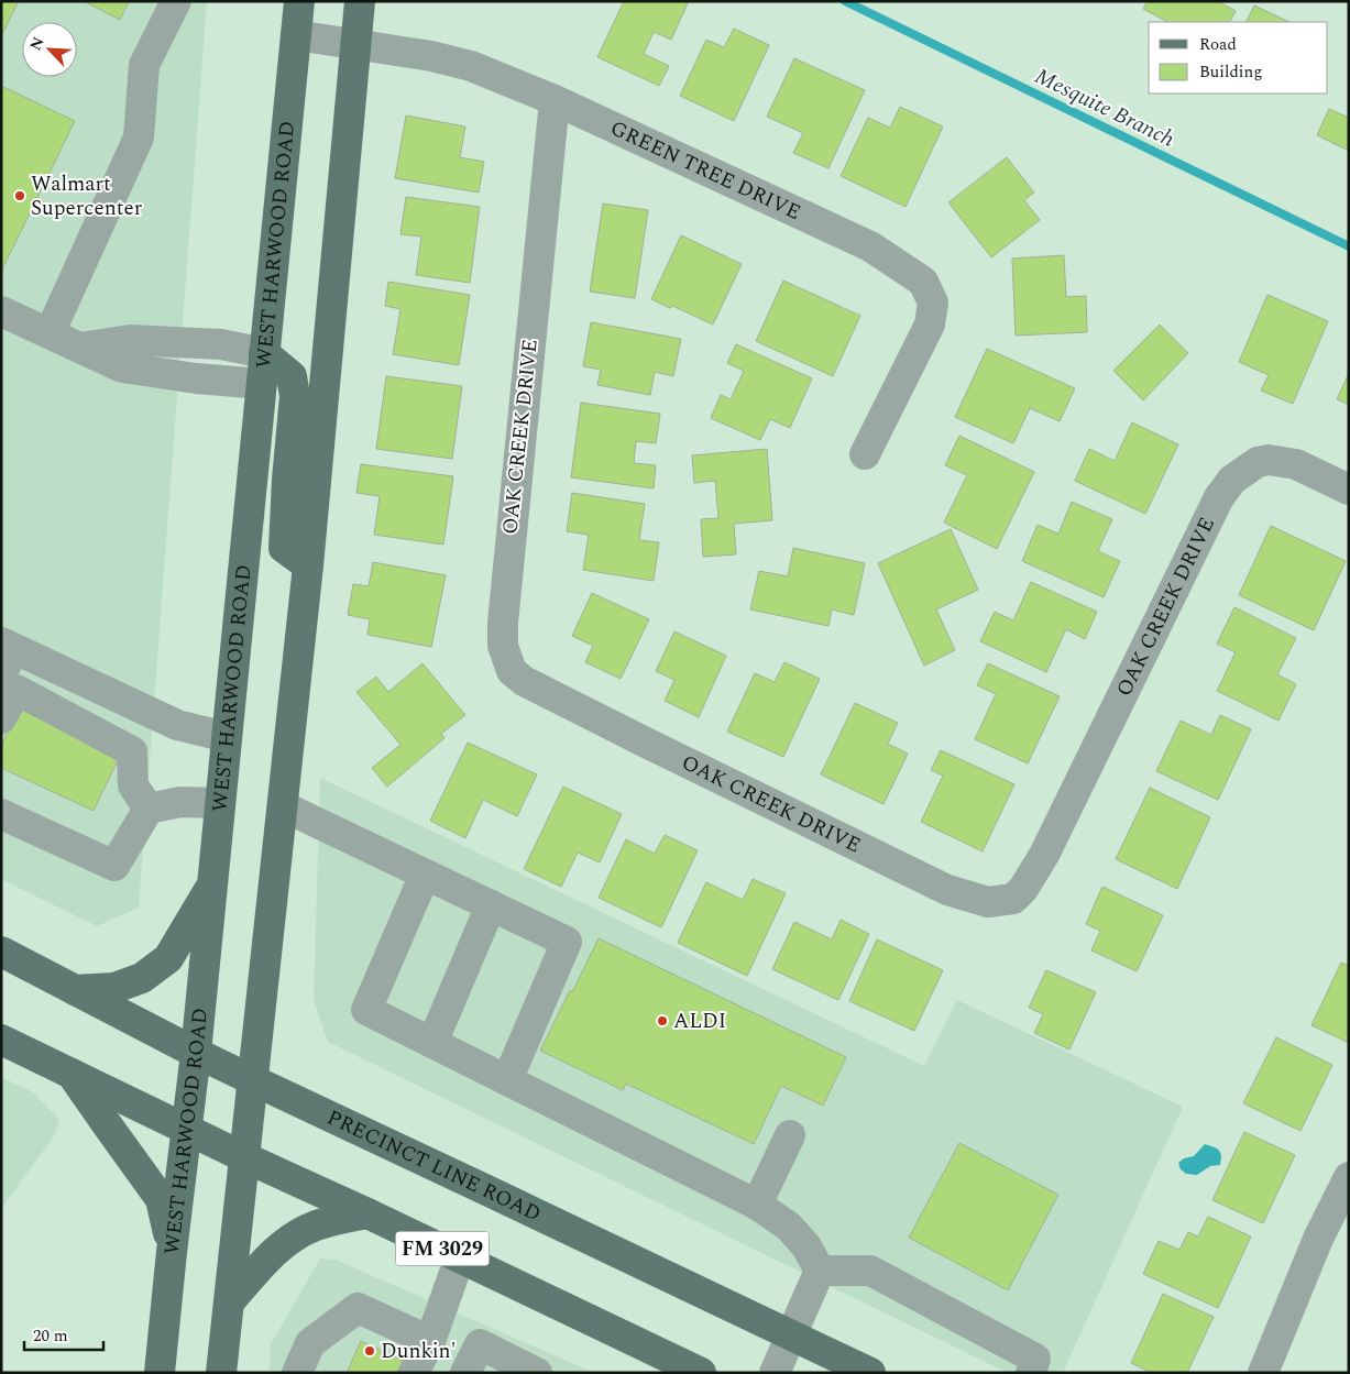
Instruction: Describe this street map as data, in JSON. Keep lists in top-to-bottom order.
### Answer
{
  "streets": {
    "main road": ["WEST HARWOOD ROAD", "PRECINCT LINE ROAD", "FM 3029"],
    "street": ["GREEN TREE DRIVE", "OAK CREEK DRIVE"]
  },
  "crossings": [
    ["GREEN TREE DRIVE", "WEST HARWOOD ROAD"],
    ["GREEN TREE DRIVE", "OAK CREEK DRIVE"],
    ["WEST HARWOOD ROAD", "PRECINCT LINE ROAD"],
    ["WEST HARWOOD ROAD", "FM 3029"]
  ],
  "water": ["Mesquite Branch"],
  "places": ["Walmart Supercenter", "ALDI", "Dunkin'"],
  "legend": ["Road", "Building"],
  "scale_bar": "20 m",
  "north": "top left"
}
